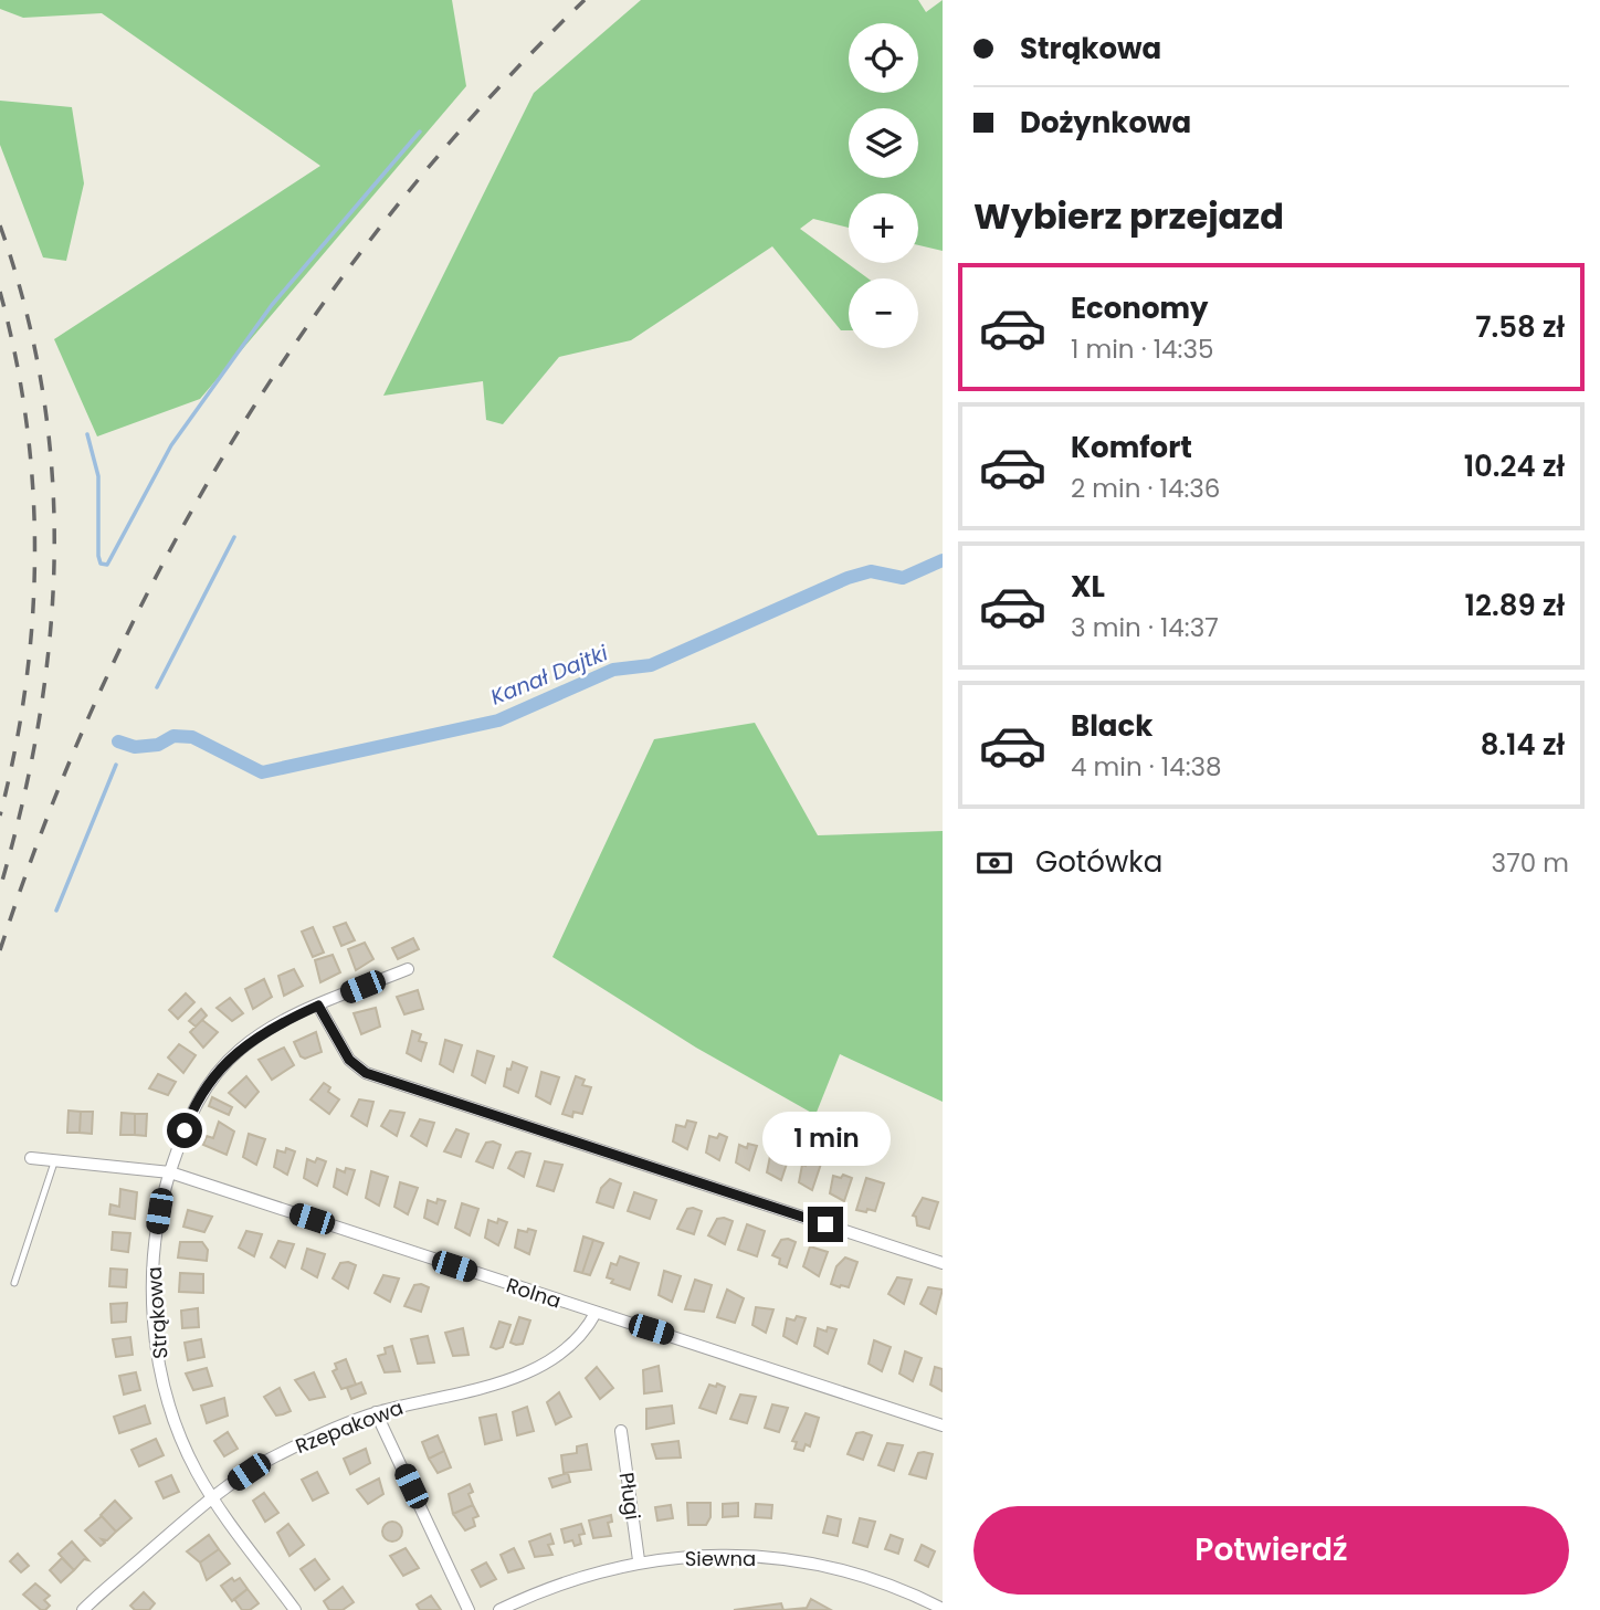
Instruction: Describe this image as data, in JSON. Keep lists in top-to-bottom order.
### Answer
{
  "streets": {
    "street": [
      "Rolna",
      "Strąkowa",
      "Rzepakowa",
      "Pługi",
      "Siewna"
    ]
  },
  "crossings": [
    ["Rolna", "Strąkowa"],
    ["Rolna", "Rzepakowa"],
    ["Strąkowa", "Rzepakowa"],
    ["Pługi", "Siewna"]
  ],
  "water": ["Kanał Dajtki"],
  "page": {
    "banner": ["Strąkowa", "Dożynkowa"],
    "map_buttons": ["+", "−"],
    "heading": "Wybierz przejazd",
    "list": [
      {
        "name": "Economy",
        "note": "1 min · 14:35",
        "value": "7.58 zł"
      },
      {
        "name": "Komfort",
        "note": "2 min · 14:36",
        "value": "10.24 zł"
      },
      {
        "name": "XL",
        "note": "3 min · 14:37",
        "value": "12.89 zł"
      },
      {
        "name": "Black",
        "note": "4 min · 14:38",
        "value": "8.14 zł"
      }
    ],
    "pay": ["Gotówka", "370 m"],
    "bubble": "1 min",
    "buttons": "Potwierdź"
  }
}
